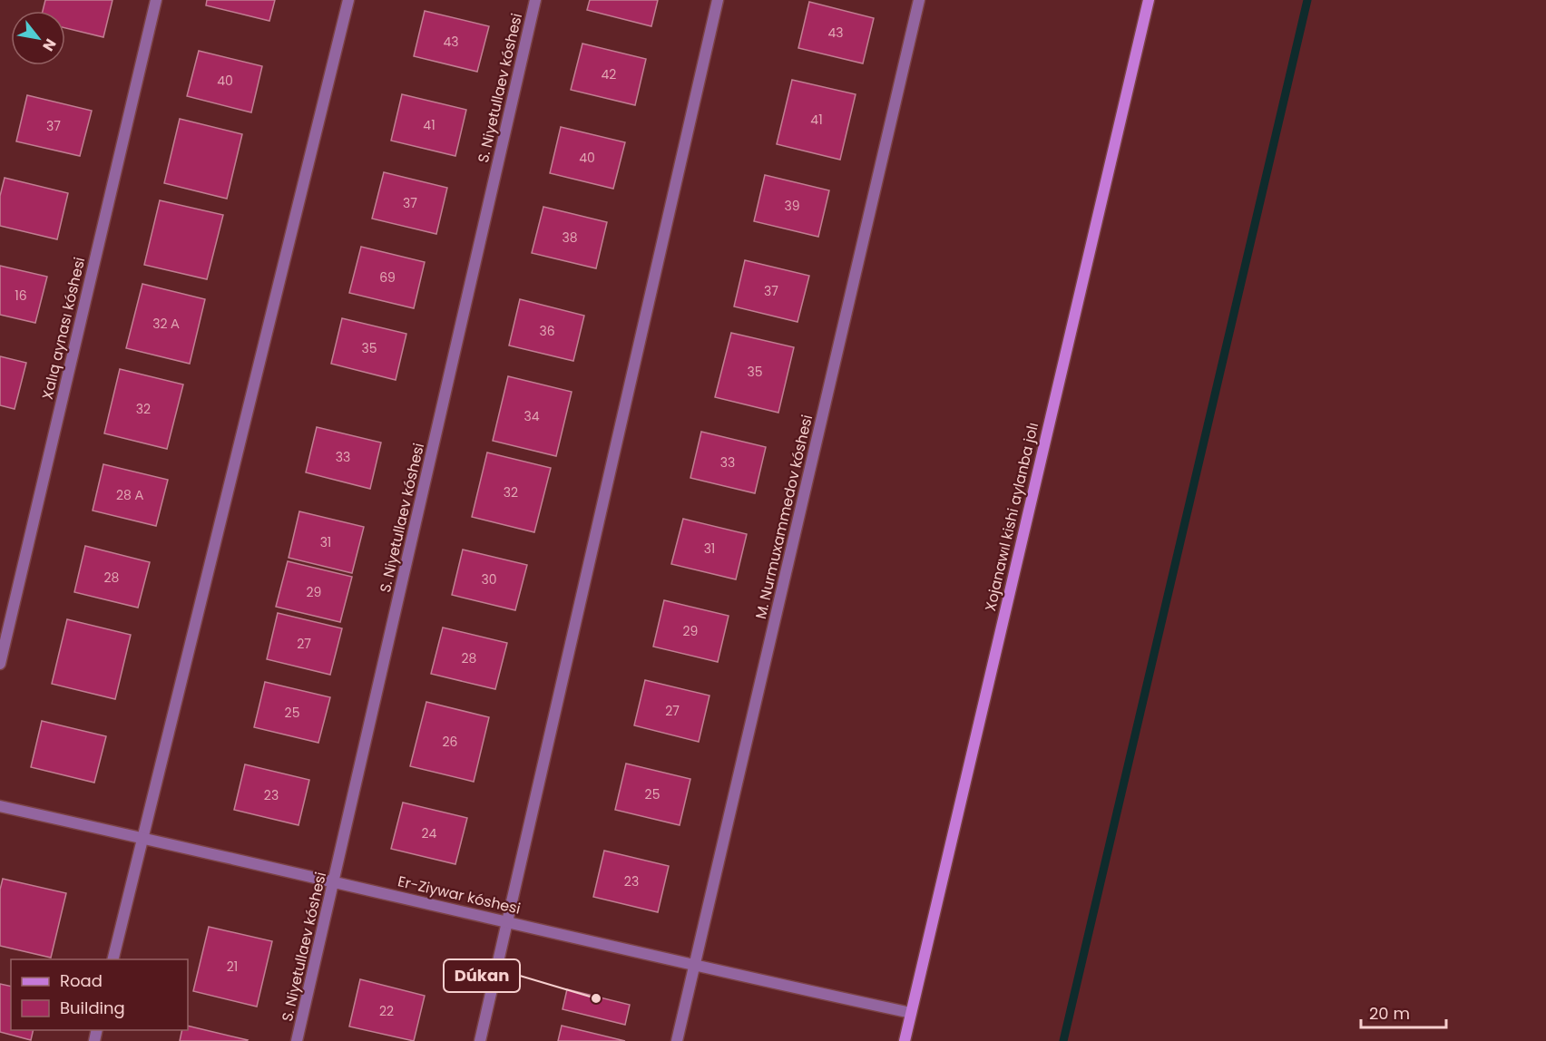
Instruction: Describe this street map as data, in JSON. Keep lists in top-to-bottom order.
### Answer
{
  "streets": {
    "main road": ["Xojanawıl kishi aylanba jolı"],
    "street": [
      "S. Niyetullaev kóshesi",
      "Xalıq aynası kóshesi",
      "M. Nurmuxammedov kóshesi",
      "Er-Ziywar kóshesi"
    ]
  },
  "crossings": [
    ["S. Niyetullaev kóshesi", "Er-Ziywar kóshesi"],
    ["M. Nurmuxammedov kóshesi", "Er-Ziywar kóshesi"],
    ["Xojanawıl kishi aylanba jolı", "Er-Ziywar kóshesi"]
  ],
  "places": ["Dúkan"],
  "house_numbers": [
    "43",
    "43",
    "42",
    "40",
    "41",
    "41",
    "37",
    "40",
    "37",
    "39",
    "38",
    "69",
    "37",
    "16",
    "32 А",
    "36",
    "35",
    "35",
    "32",
    "34",
    "33",
    "33",
    "32",
    "28 А",
    "31",
    "31",
    "28",
    "30",
    "29",
    "29",
    "27",
    "28",
    "27",
    "25",
    "26",
    "25",
    "23",
    "24",
    "23",
    "21",
    "22"
  ],
  "legend": ["Road", "Building"],
  "scale_bar": "20 m",
  "north": "bottom right"
}
